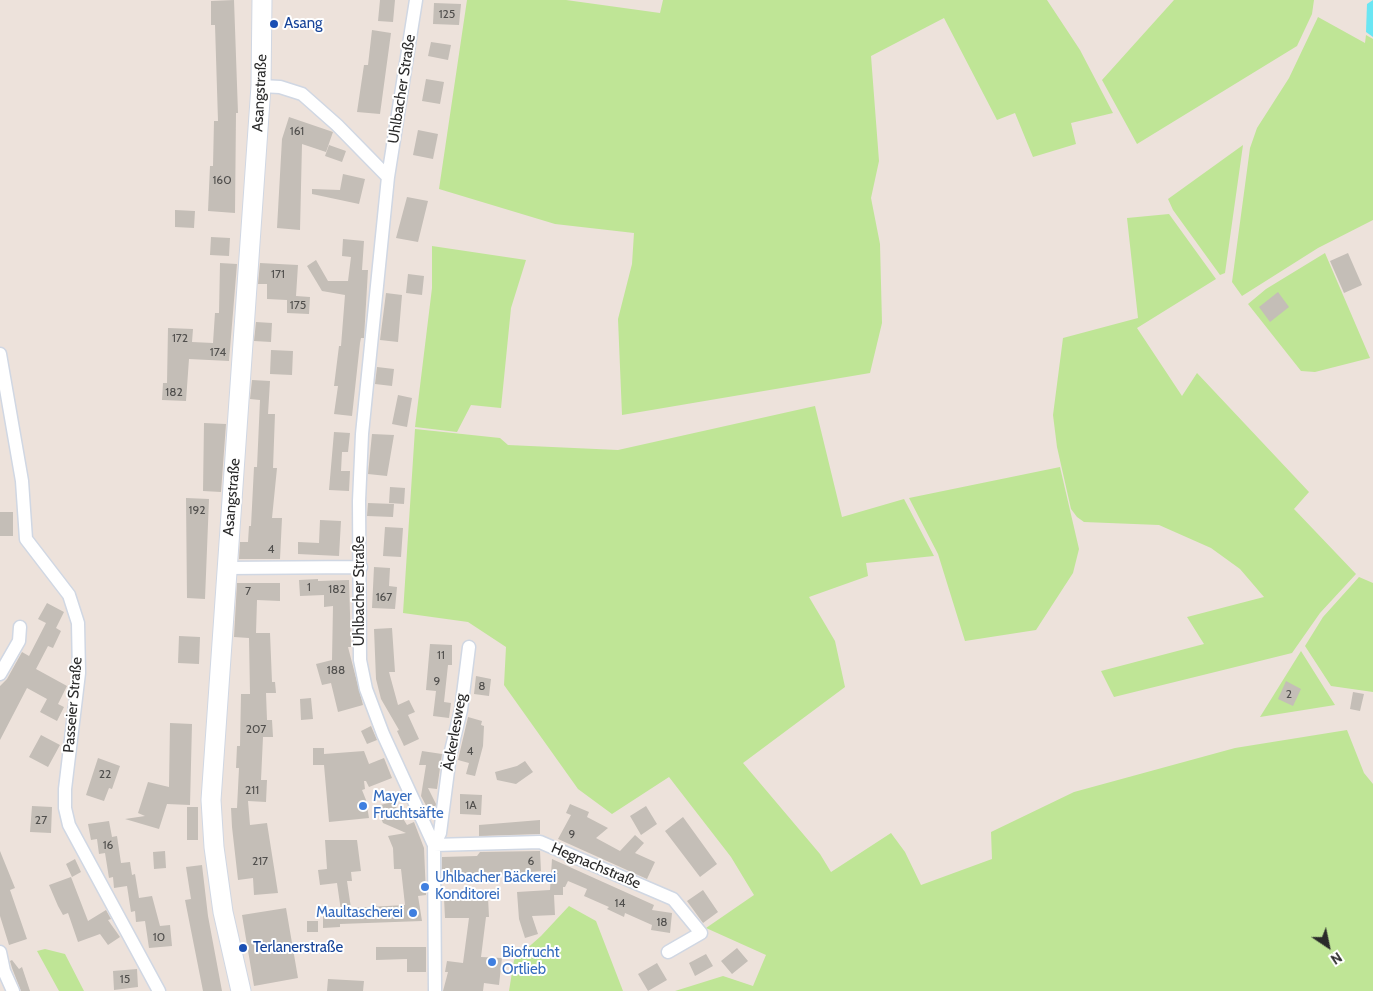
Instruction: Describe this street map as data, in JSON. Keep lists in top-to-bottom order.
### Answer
{
  "streets": {
    "street": [
      "Uhlbacher Straße",
      "Asangstraße",
      "Passeier Straße",
      "Äckerlesweg",
      "Hegnachstraße"
    ]
  },
  "crossings": [
    ["Uhlbacher Straße", "Asangstraße"],
    ["Uhlbacher Straße", "Äckerlesweg"],
    ["Uhlbacher Straße", "Hegnachstraße"],
    ["Äckerlesweg", "Hegnachstraße"]
  ],
  "places": [
    "Asang",
    "Mayer Fruchtsäfte",
    "Uhlbacher Bäckerei Konditorei",
    "Maultascherei",
    "Terlanerstraße",
    "Biofrucht Ortlieb"
  ],
  "house_numbers": [
    "125",
    "161",
    "160",
    "171",
    "175",
    "172",
    "174",
    "182",
    "192",
    "4",
    "1",
    "182",
    "7",
    "167",
    "11",
    "188",
    "9",
    "8",
    "2",
    "207",
    "4",
    "22",
    "211",
    "1A",
    "27",
    "9",
    "16",
    "217",
    "6",
    "14",
    "18",
    "10",
    "15"
  ],
  "north": "bottom right"
}
